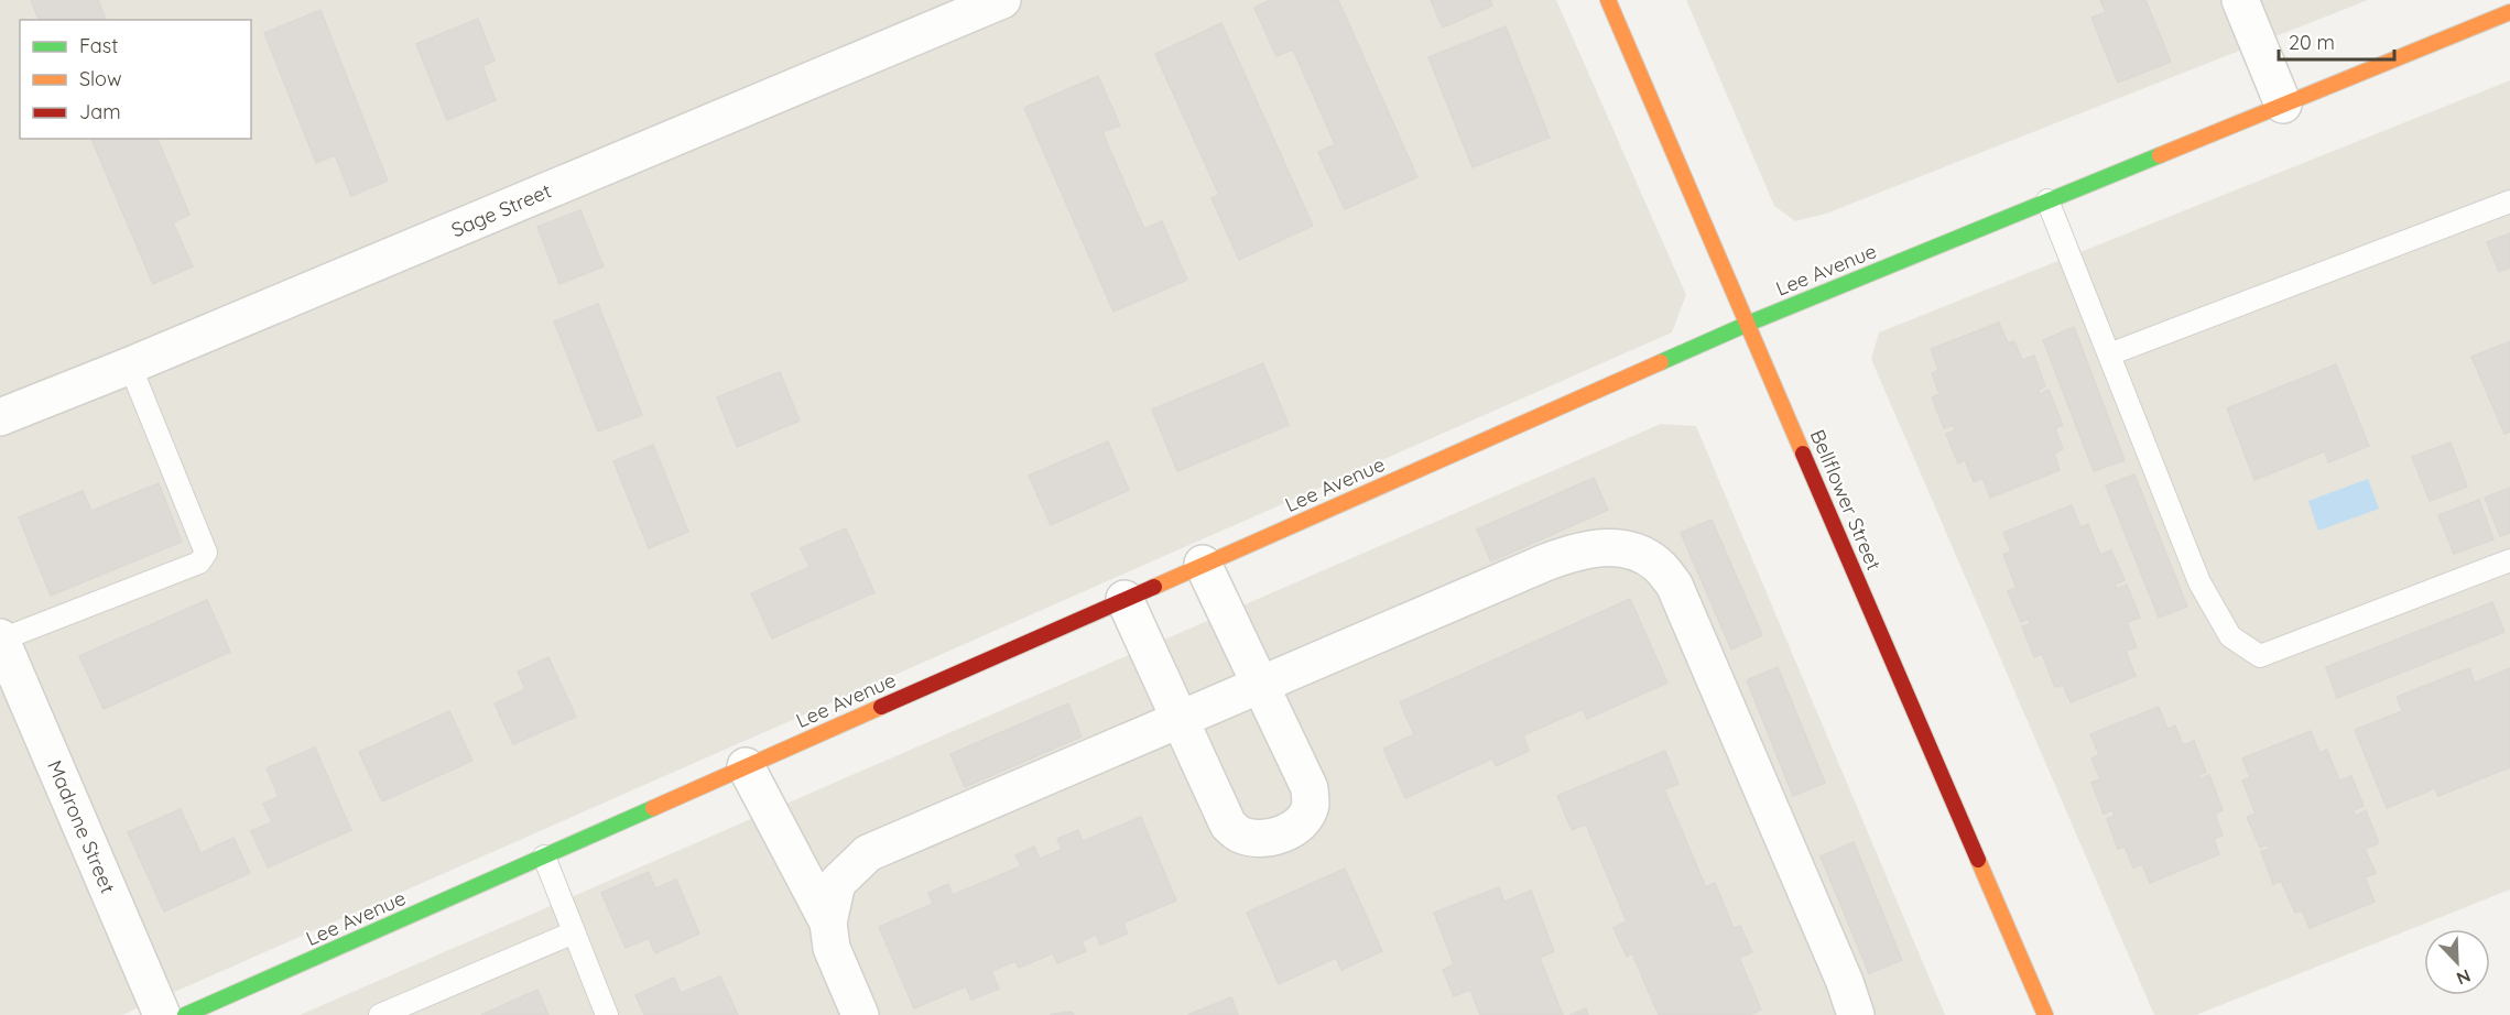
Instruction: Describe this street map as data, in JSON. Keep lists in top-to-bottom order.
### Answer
{
  "streets": {
    "street": [
      "Sage Street",
      "Lee Avenue",
      "Bellflower Street",
      "Madrone Street"
    ]
  },
  "crossings": [
    ["Lee Avenue", "Bellflower Street"]
  ],
  "legend": ["Fast", "Slow", "Jam"],
  "scale_bar": "20 m",
  "north": "bottom right"
}
